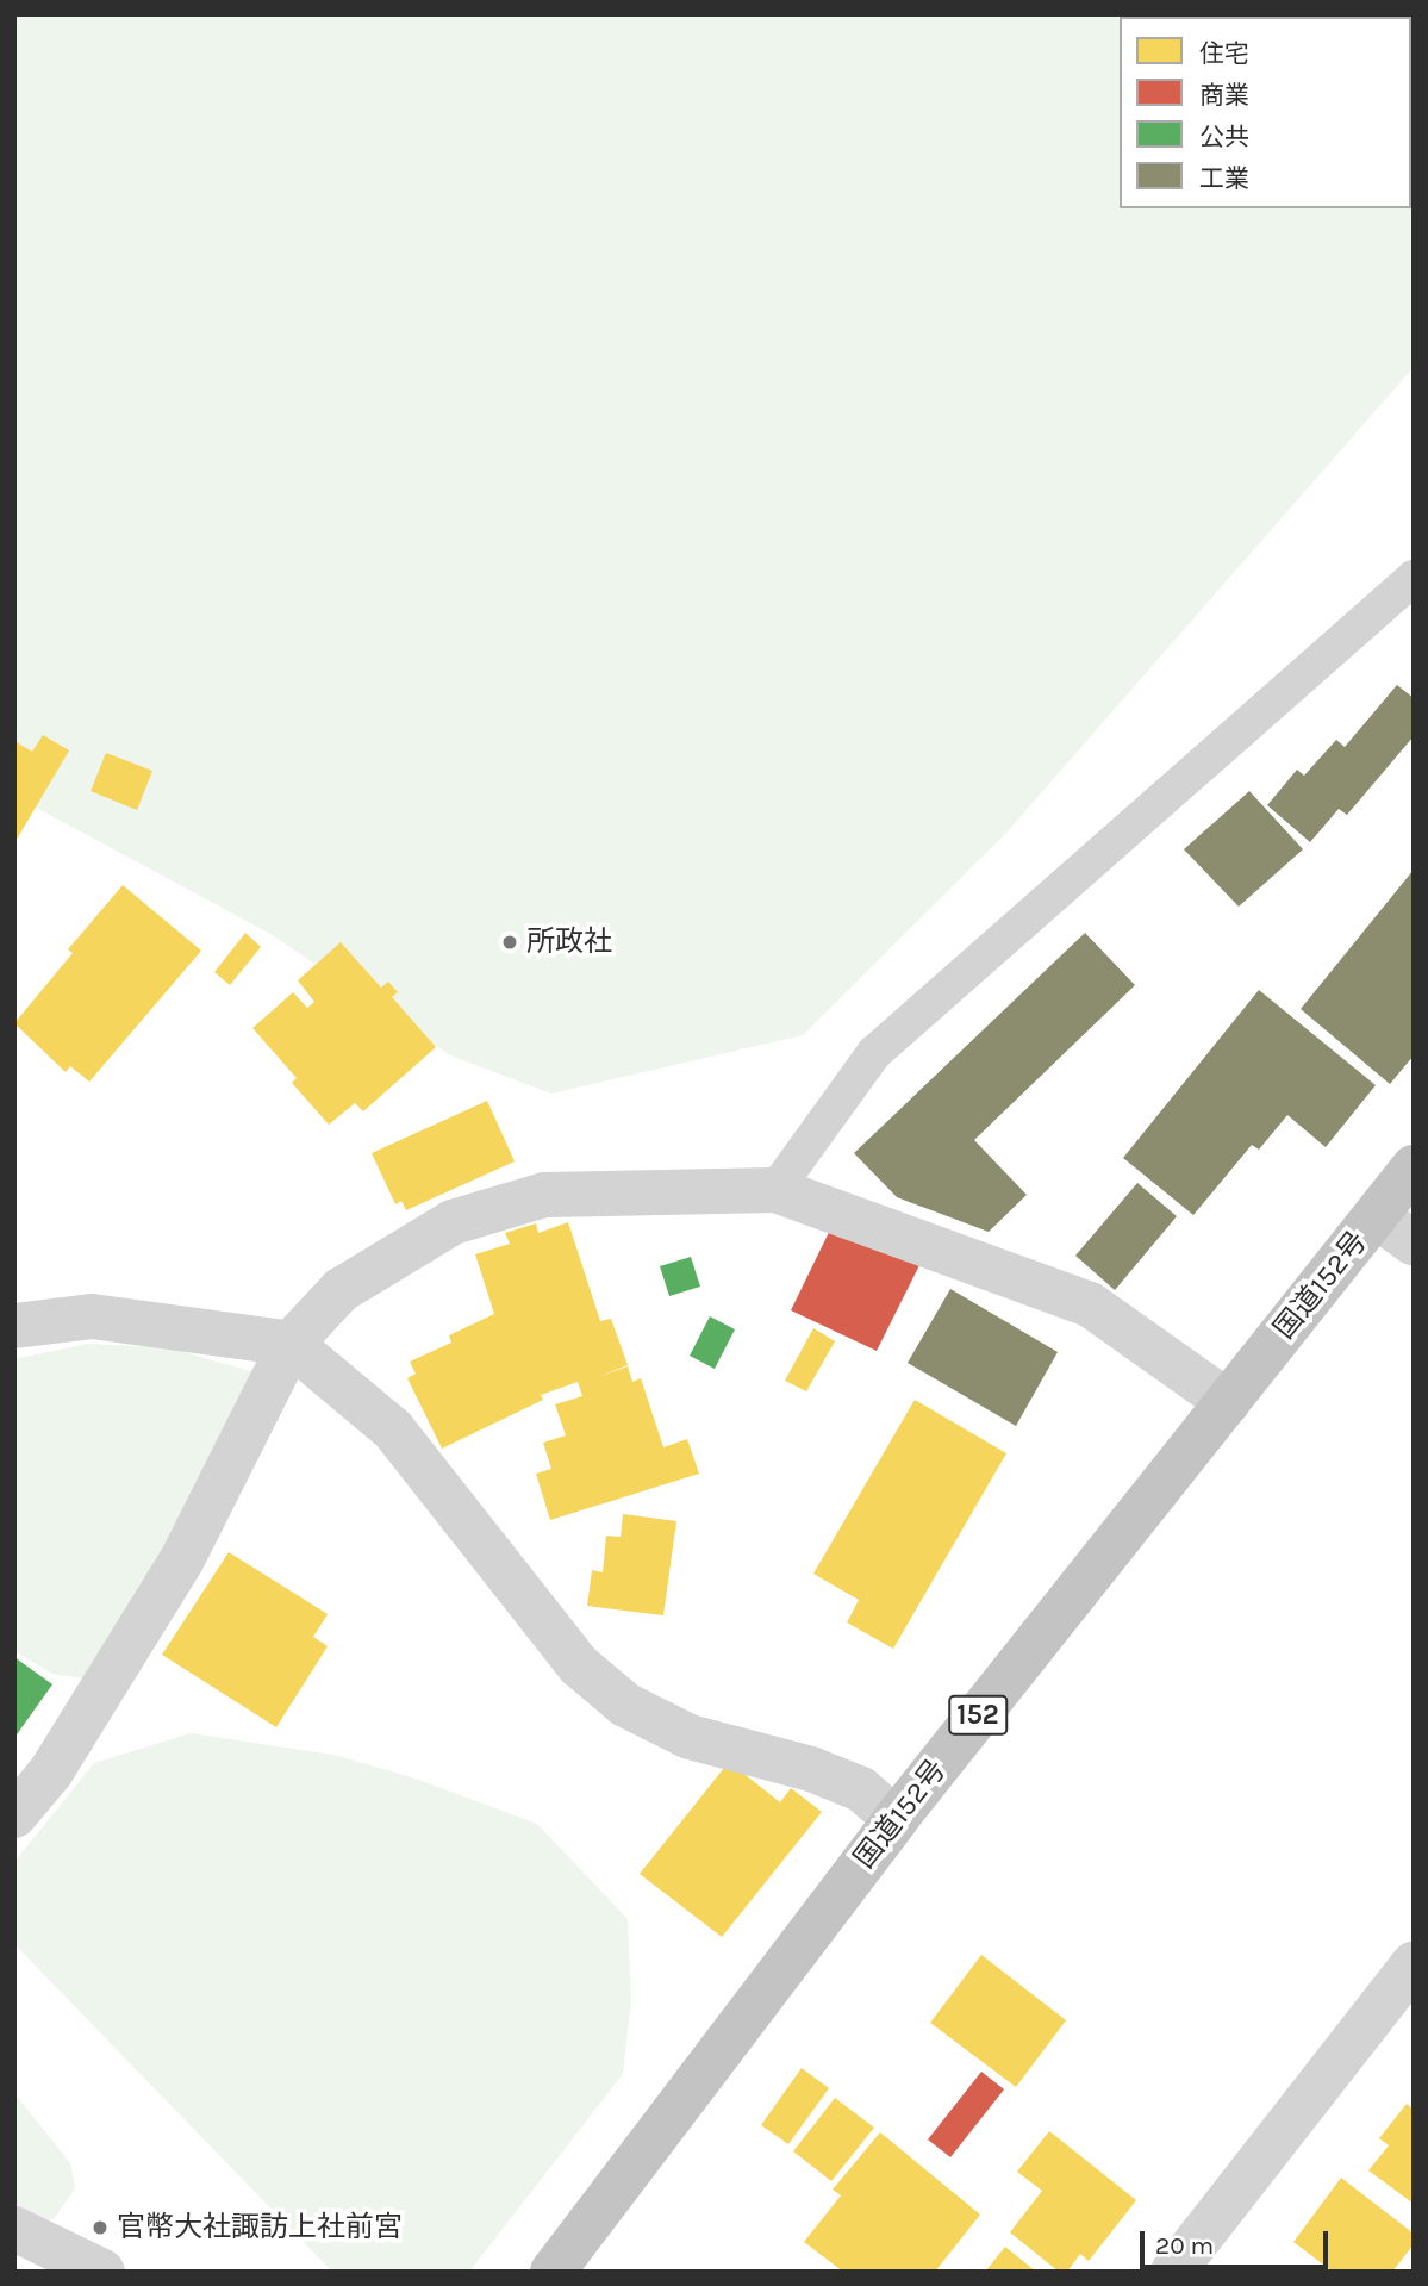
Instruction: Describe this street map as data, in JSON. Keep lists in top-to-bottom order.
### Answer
{
  "streets": {
    "highway": ["国道152号", "152"]
  },
  "places": ["所政社", "官幣大社諏訪上社前宮"],
  "legend": [
    "住宅",
    "商業",
    "公共",
    "工業"
  ],
  "scale_bar": "20 m"
}
